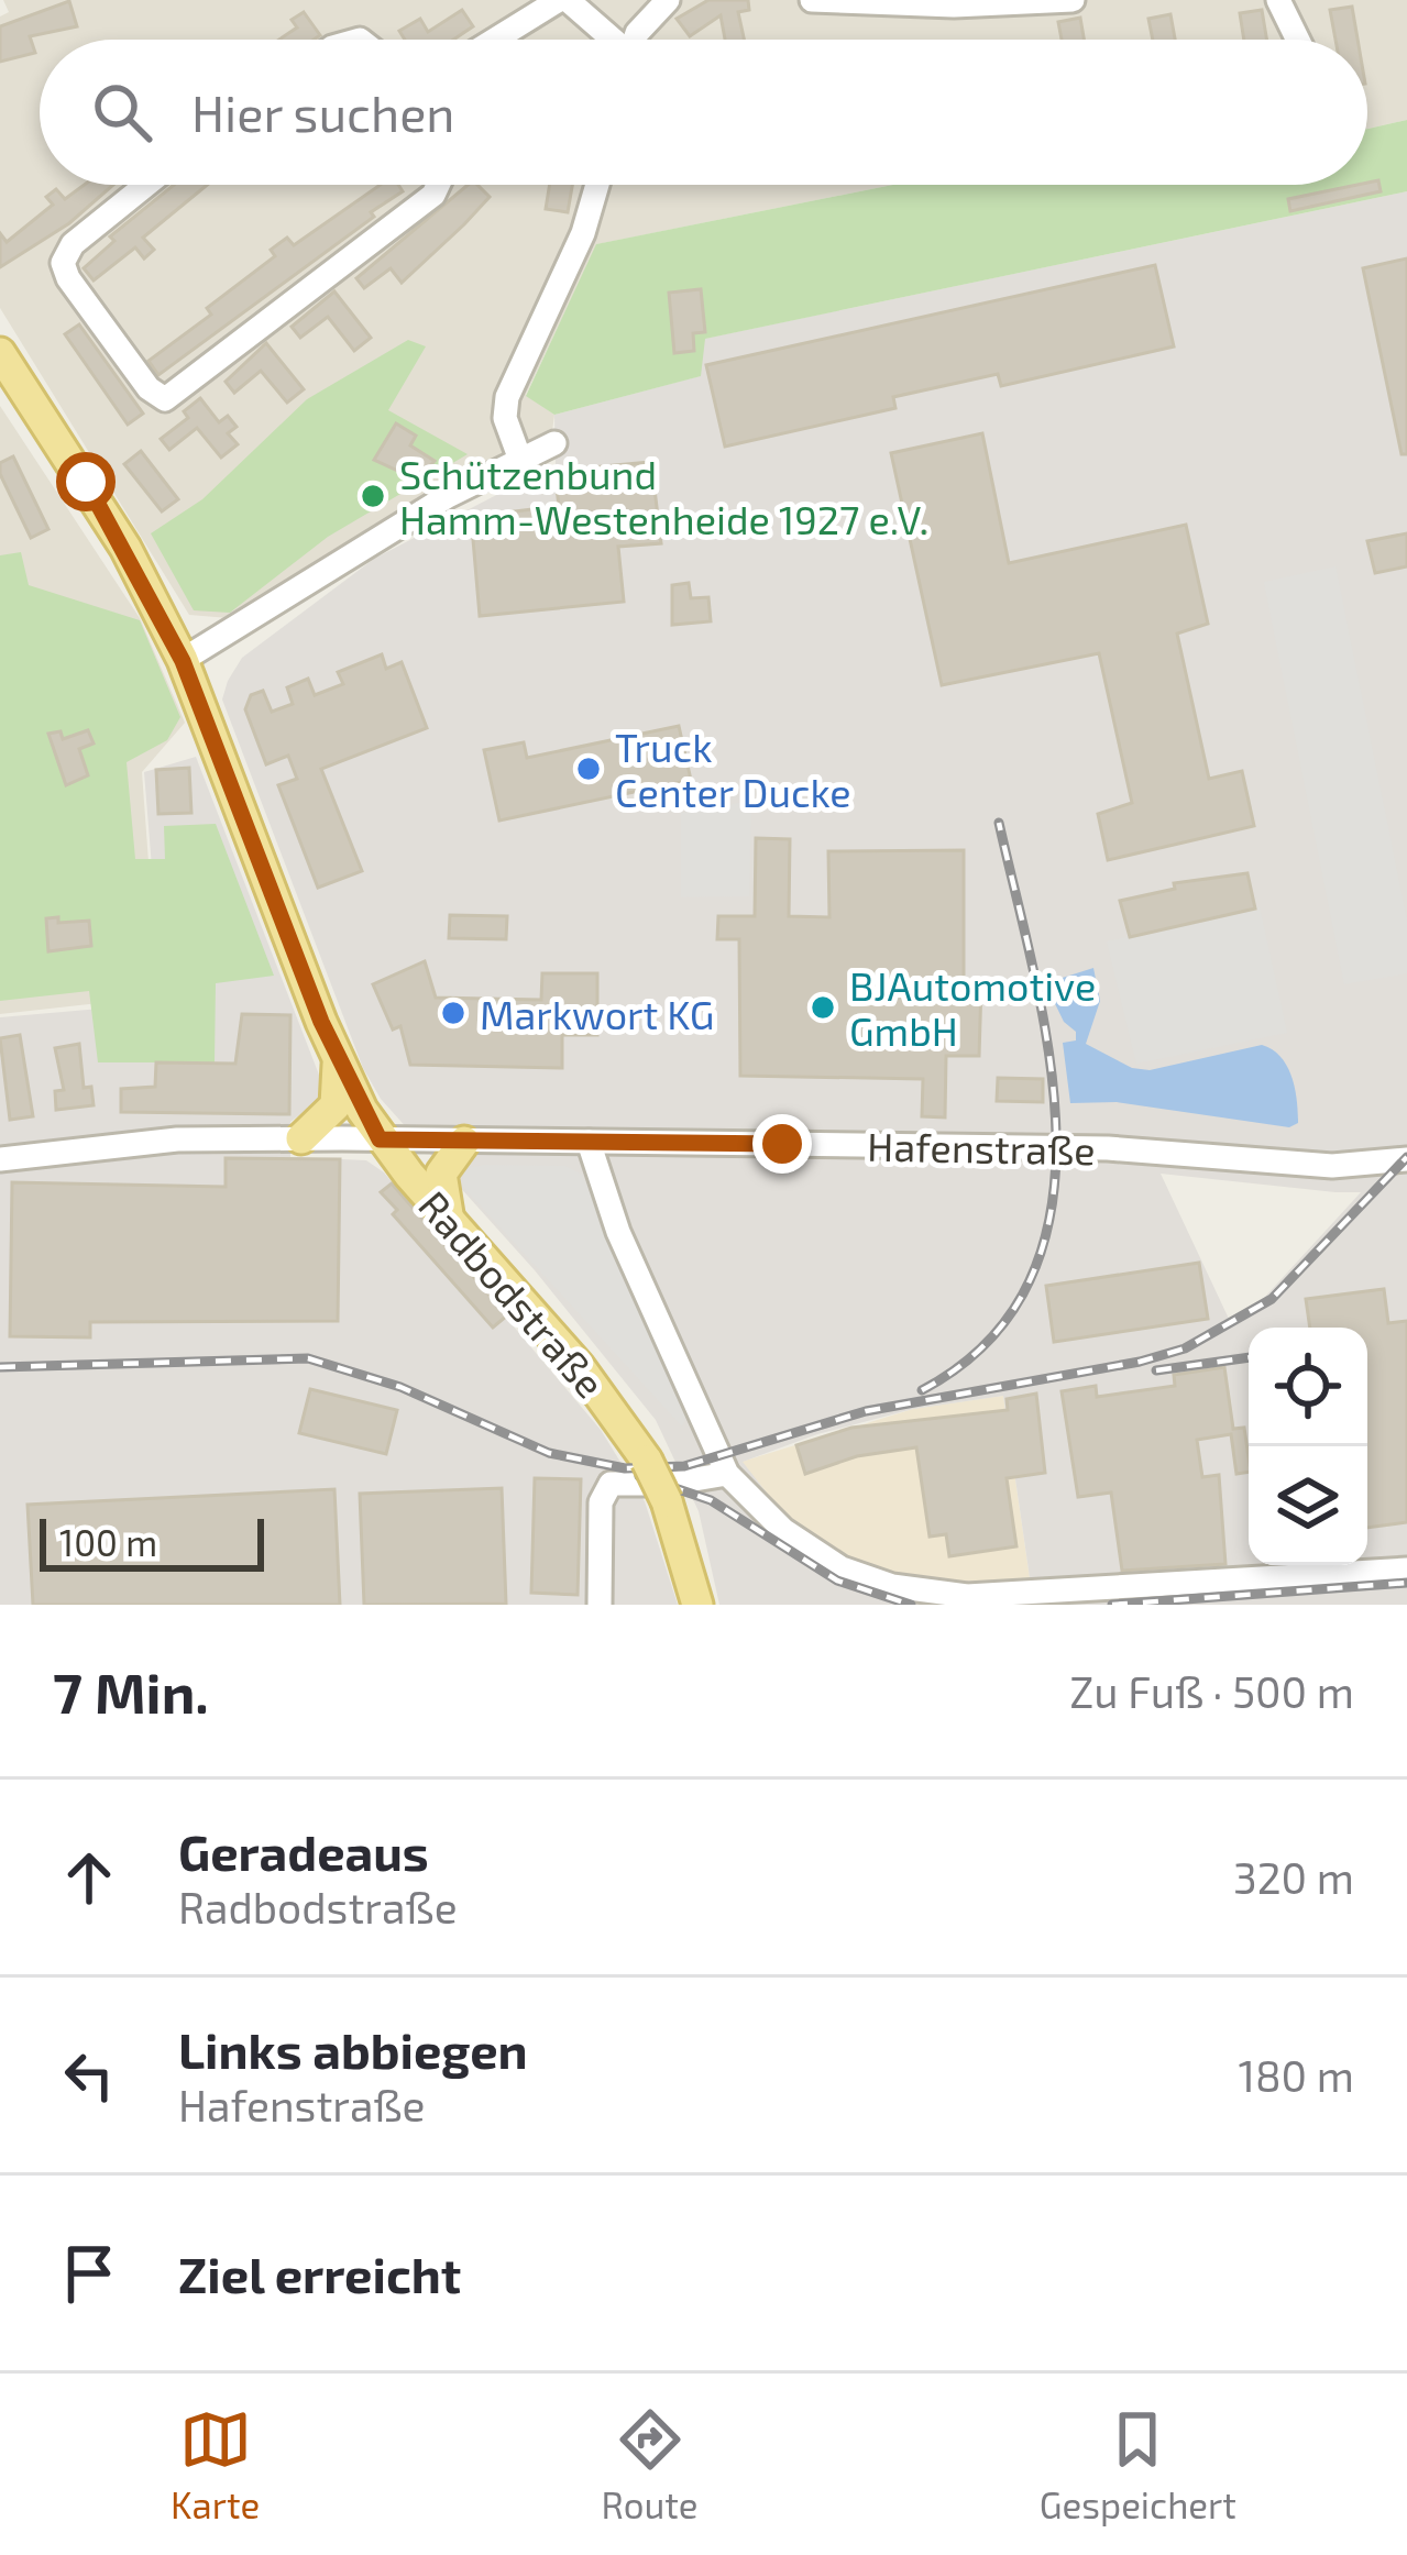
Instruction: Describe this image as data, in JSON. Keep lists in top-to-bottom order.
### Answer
{
  "streets": {
    "main road": ["Radbodstraße"],
    "street": ["Hafenstraße"]
  },
  "crossings": [
    ["Hafenstraße", "Radbodstraße"]
  ],
  "places": [
    "Schützenbund Hamm-Westenheide 1927 e.V.",
    "Truck Center Ducke",
    "BJAutomotive GmbH",
    "Markwort KG"
  ],
  "scale_bar": "100 m",
  "page": {
    "search": "Hier suchen",
    "scale": "100 m",
    "heading": ["7 Min.", "Zu Fuß · 500 m"],
    "list": [
      ["Geradeaus", "Radbodstraße", "320 m"],
      ["Links abbiegen", "Hafenstraße", "180 m"],
      "Ziel erreicht"
    ],
    "nav": ["Karte", "Route", "Gespeichert"]
  }
}
